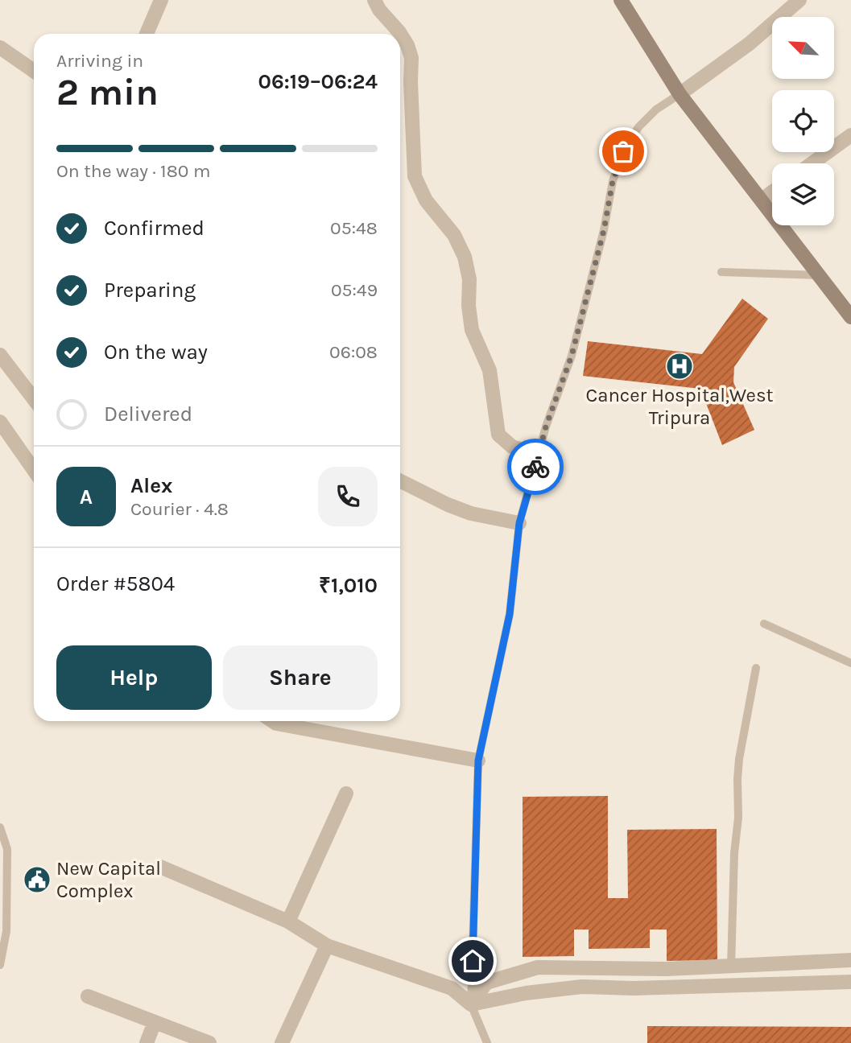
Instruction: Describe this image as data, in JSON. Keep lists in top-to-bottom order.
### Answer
{
  "places": {
    "hospital": ["Cancer Hospital,West Tripura"],
    "public building": ["New Capital Complex"]
  },
  "north": "top left",
  "page": {
    "heading": ["2 min", "Arriving in", "06:19–06:24"],
    "panel": [
      "Alex",
      "Courier · 4.8",
      "Order #5804",
      "₹1,010"
    ],
    "bar": "On the way · 180 m",
    "list": [
      ["Confirmed", "05:48"],
      ["Preparing", "05:49"],
      ["On the way", "06:08"],
      "Delivered"
    ],
    "round": "A",
    "buttons": ["Help", "Share"]
  }
}
